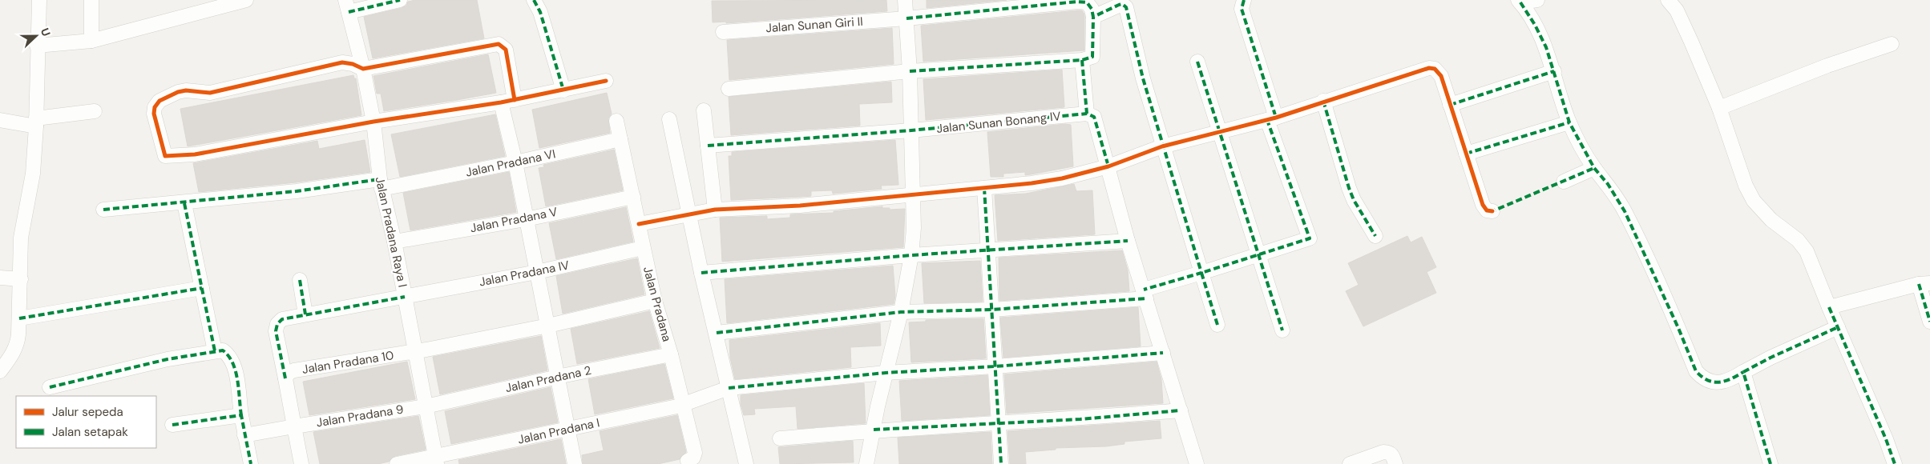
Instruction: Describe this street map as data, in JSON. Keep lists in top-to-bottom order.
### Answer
{
  "streets": {
    "street": [
      "Jalan Sunan Giri II",
      "Jalan Sunan Bonang IV",
      "Jalan Pradana VI",
      "Jalan Pradana V",
      "Jalan Pradana Raya I",
      "Jalan Pradana IV",
      "Jalan Pradana",
      "Jalan Pradana 10",
      "Jalan Pradana 2",
      "Jalan Pradana 9",
      "Jalan Pradana I"
    ]
  },
  "crossings": [
    ["Jalan Pradana VI", "Jalan Pradana Raya I"],
    ["Jalan Pradana VI", "Jalan Pradana"],
    ["Jalan Pradana V", "Jalan Pradana Raya I"],
    ["Jalan Pradana V", "Jalan Pradana"],
    ["Jalan Pradana Raya I", "Jalan Pradana IV"],
    ["Jalan Pradana Raya I", "Jalan Pradana 10"],
    ["Jalan Pradana Raya I", "Jalan Pradana 2"],
    ["Jalan Pradana Raya I", "Jalan Pradana 9"],
    ["Jalan Pradana Raya I", "Jalan Pradana I"],
    ["Jalan Pradana IV", "Jalan Pradana"],
    ["Jalan Pradana IV", "Jalan Pradana 10"],
    ["Jalan Pradana", "Jalan Pradana 10"],
    ["Jalan Pradana", "Jalan Pradana 2"],
    ["Jalan Pradana", "Jalan Pradana I"],
    ["Jalan Pradana 10", "Jalan Pradana 9"],
    ["Jalan Pradana 2", "Jalan Pradana 9"]
  ],
  "legend": ["Jalur sepeda", "Jalan setapak"],
  "north": "right"
}
